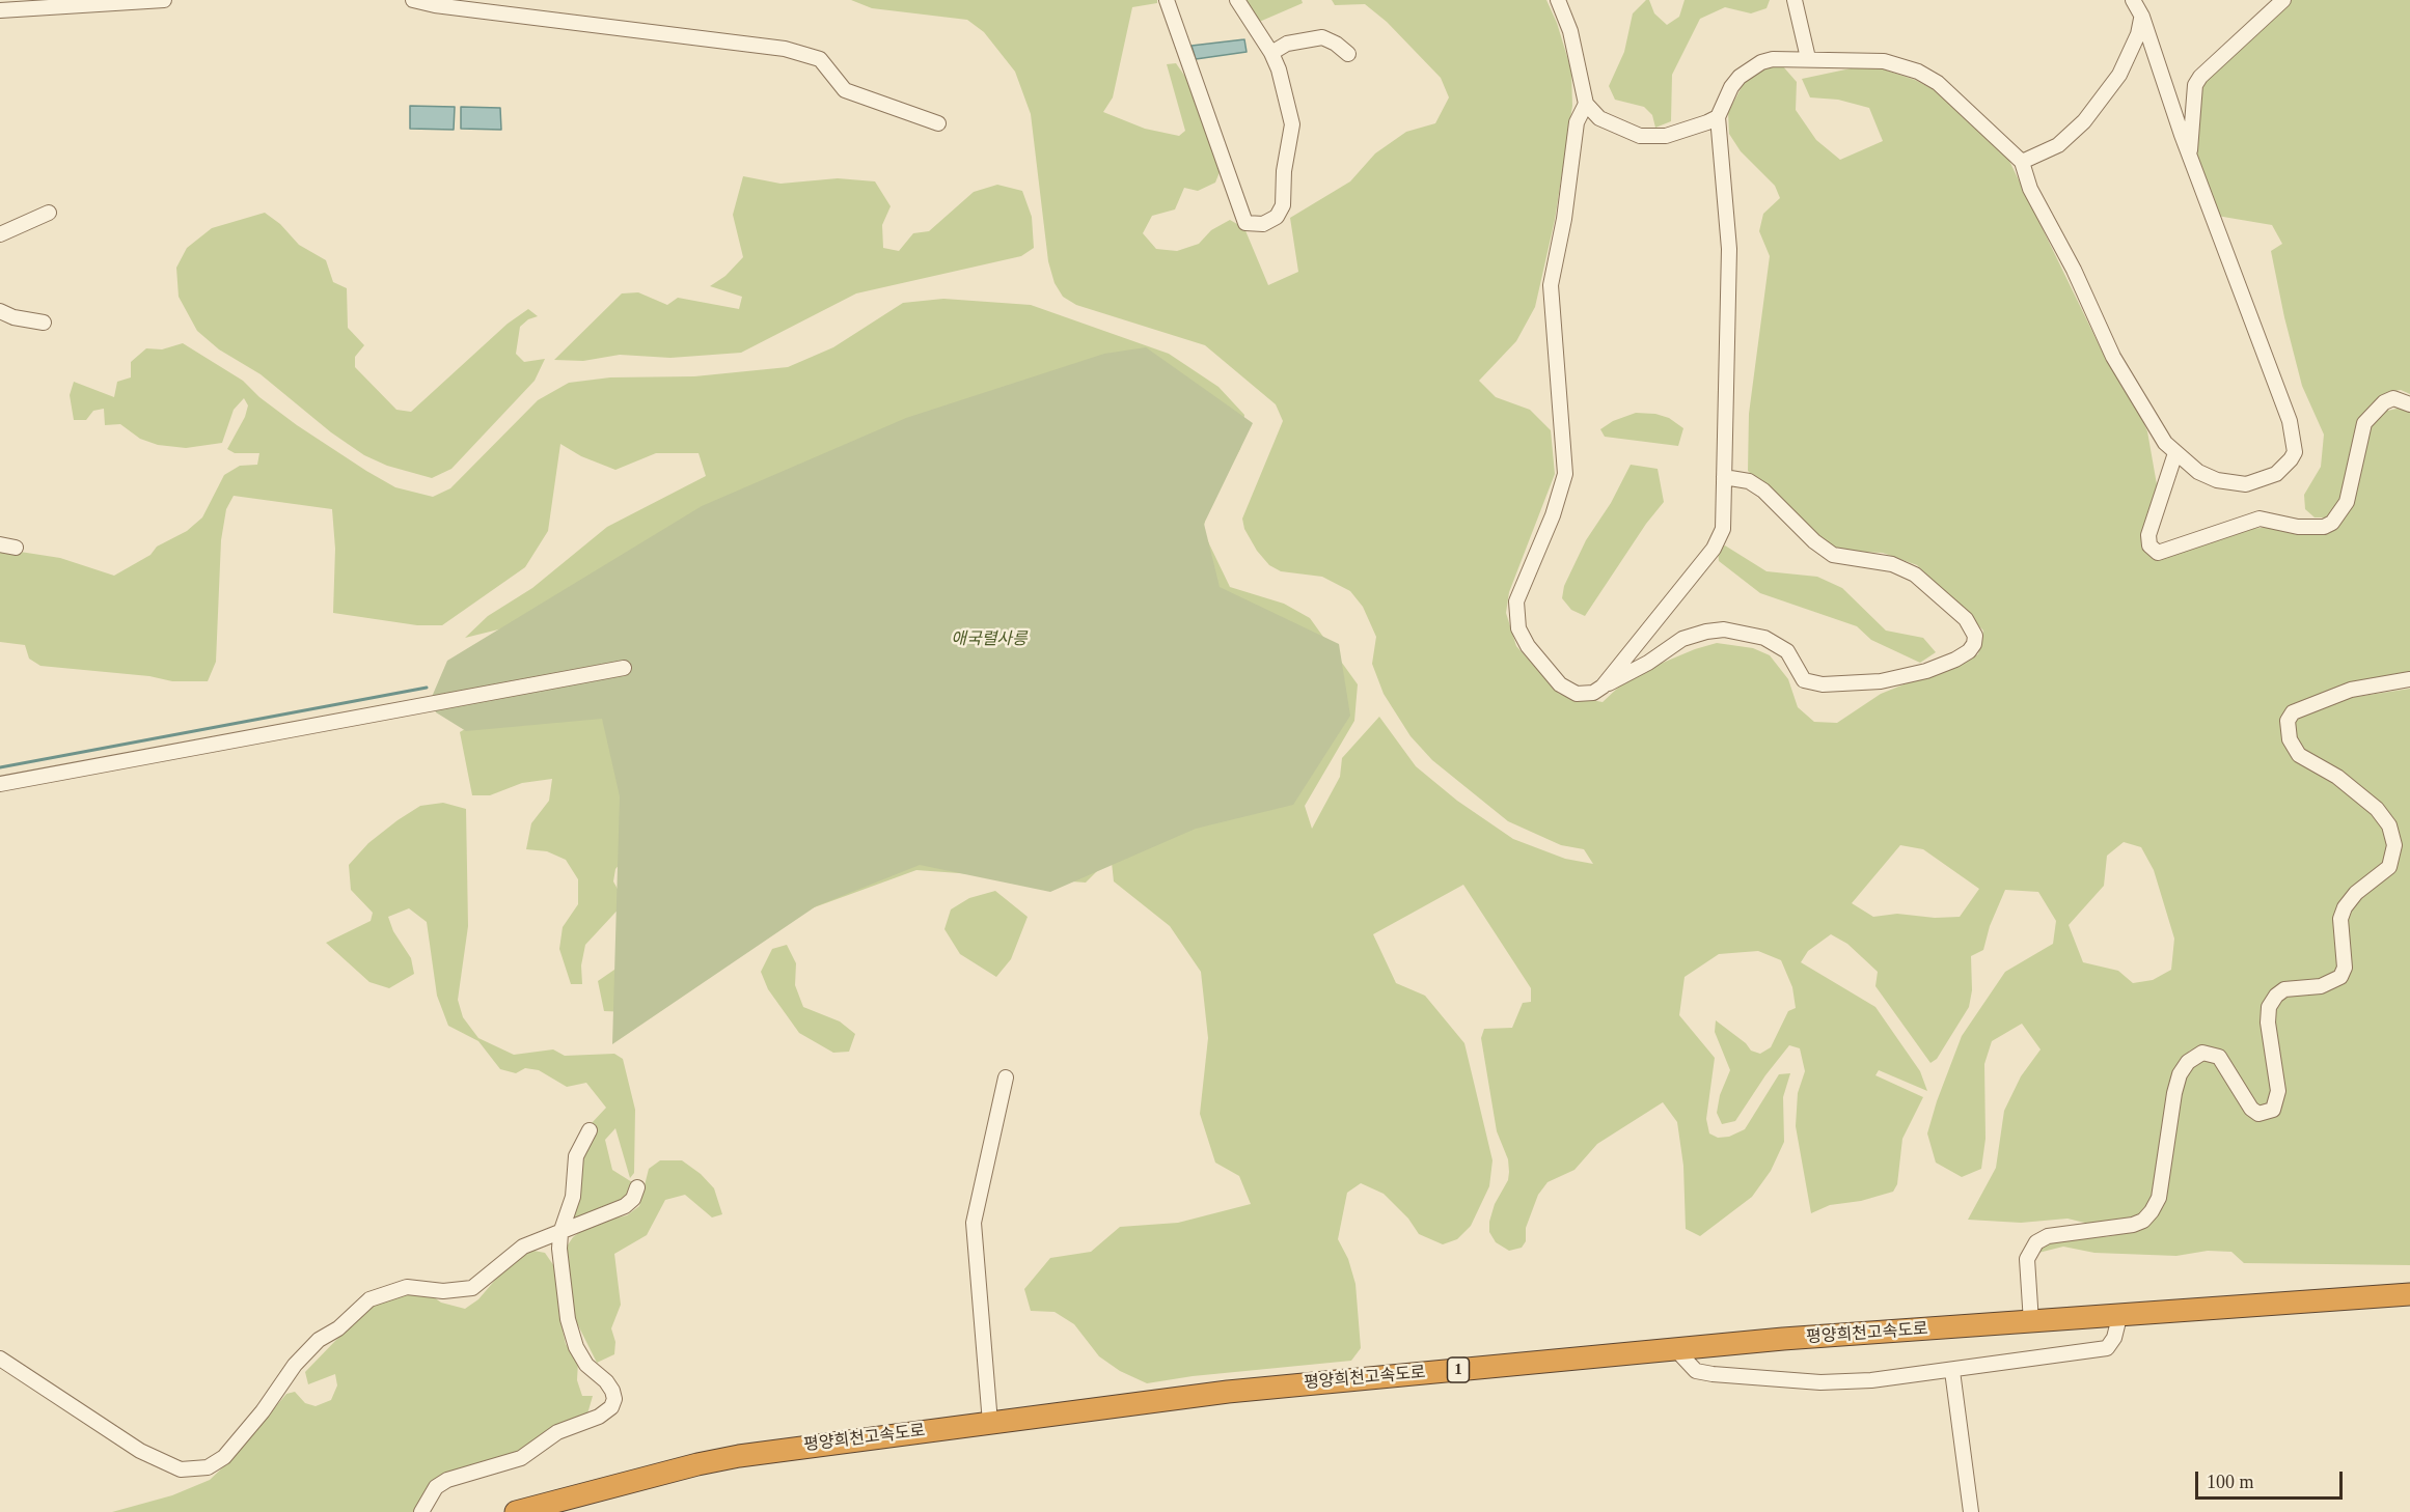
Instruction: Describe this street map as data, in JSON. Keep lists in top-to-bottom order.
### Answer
{
  "streets": {
    "highway": ["평양희천고속도로", "1"]
  },
  "parks": ["애국렬사릉"],
  "scale_bar": "100 m"
}
